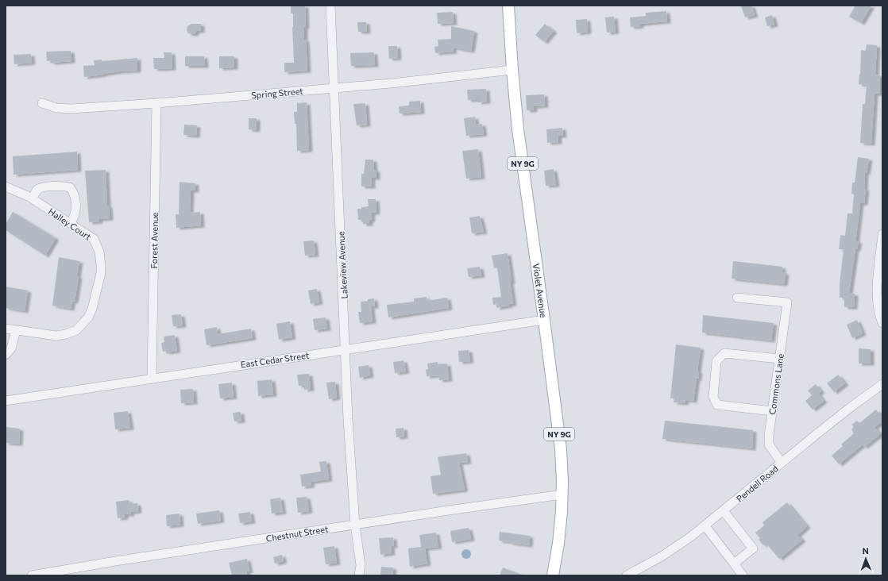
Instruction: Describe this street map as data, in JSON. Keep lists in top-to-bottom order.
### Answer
{
  "streets": {
    "main road": ["NY 9G", "Violet Avenue"],
    "street": [
      "Spring Street",
      "Halley Court",
      "Forest Avenue",
      "Lakeview Avenue",
      "East Cedar Street",
      "Commons Lane",
      "Pendell Road",
      "Chestnut Street"
    ]
  },
  "crossings": [
    ["Spring Street", "Forest Avenue"],
    ["Spring Street", "Lakeview Avenue"],
    ["Spring Street", "Violet Avenue"],
    ["Forest Avenue", "East Cedar Street"],
    ["Lakeview Avenue", "East Cedar Street"],
    ["Lakeview Avenue", "Chestnut Street"],
    ["Violet Avenue", "East Cedar Street"],
    ["Violet Avenue", "Chestnut Street"],
    ["Commons Lane", "Pendell Road"]
  ],
  "north": "top"
}
